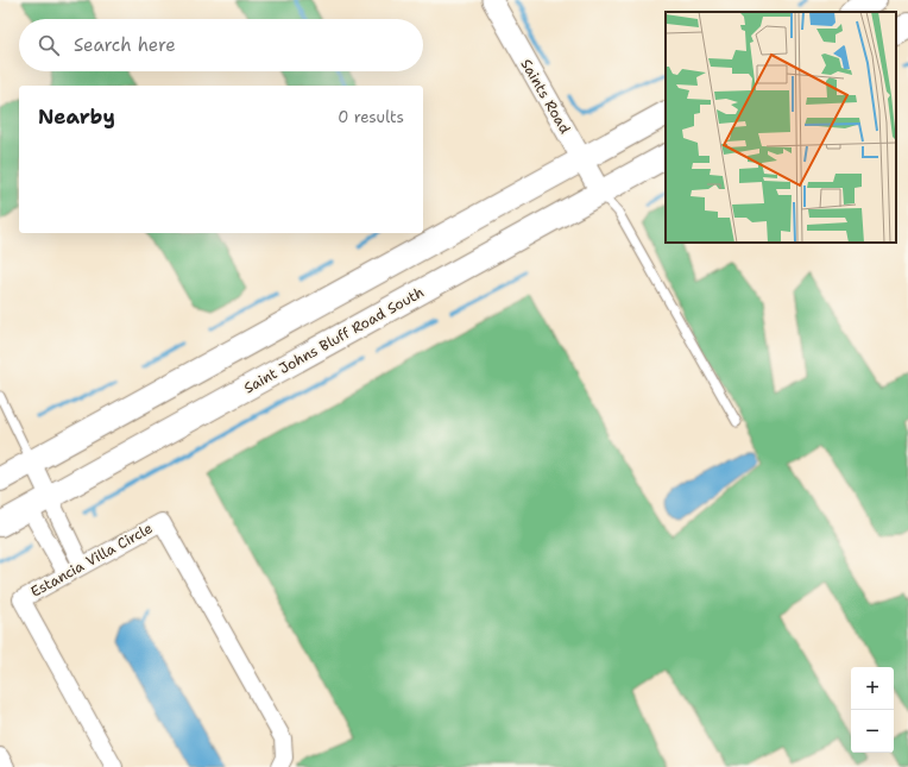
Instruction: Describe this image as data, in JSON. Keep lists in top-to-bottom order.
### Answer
{
  "streets": {
    "main road": ["Saint Johns Bluff Road South"],
    "street": ["Saints Road", "Estancia Villa Circle"]
  },
  "crossings": [
    ["Saints Road", "Saint Johns Bluff Road South"]
  ],
  "page": {
    "search": "Search here",
    "heading": ["Nearby", "0 results"],
    "map_buttons": ["+", "−"]
  }
}
